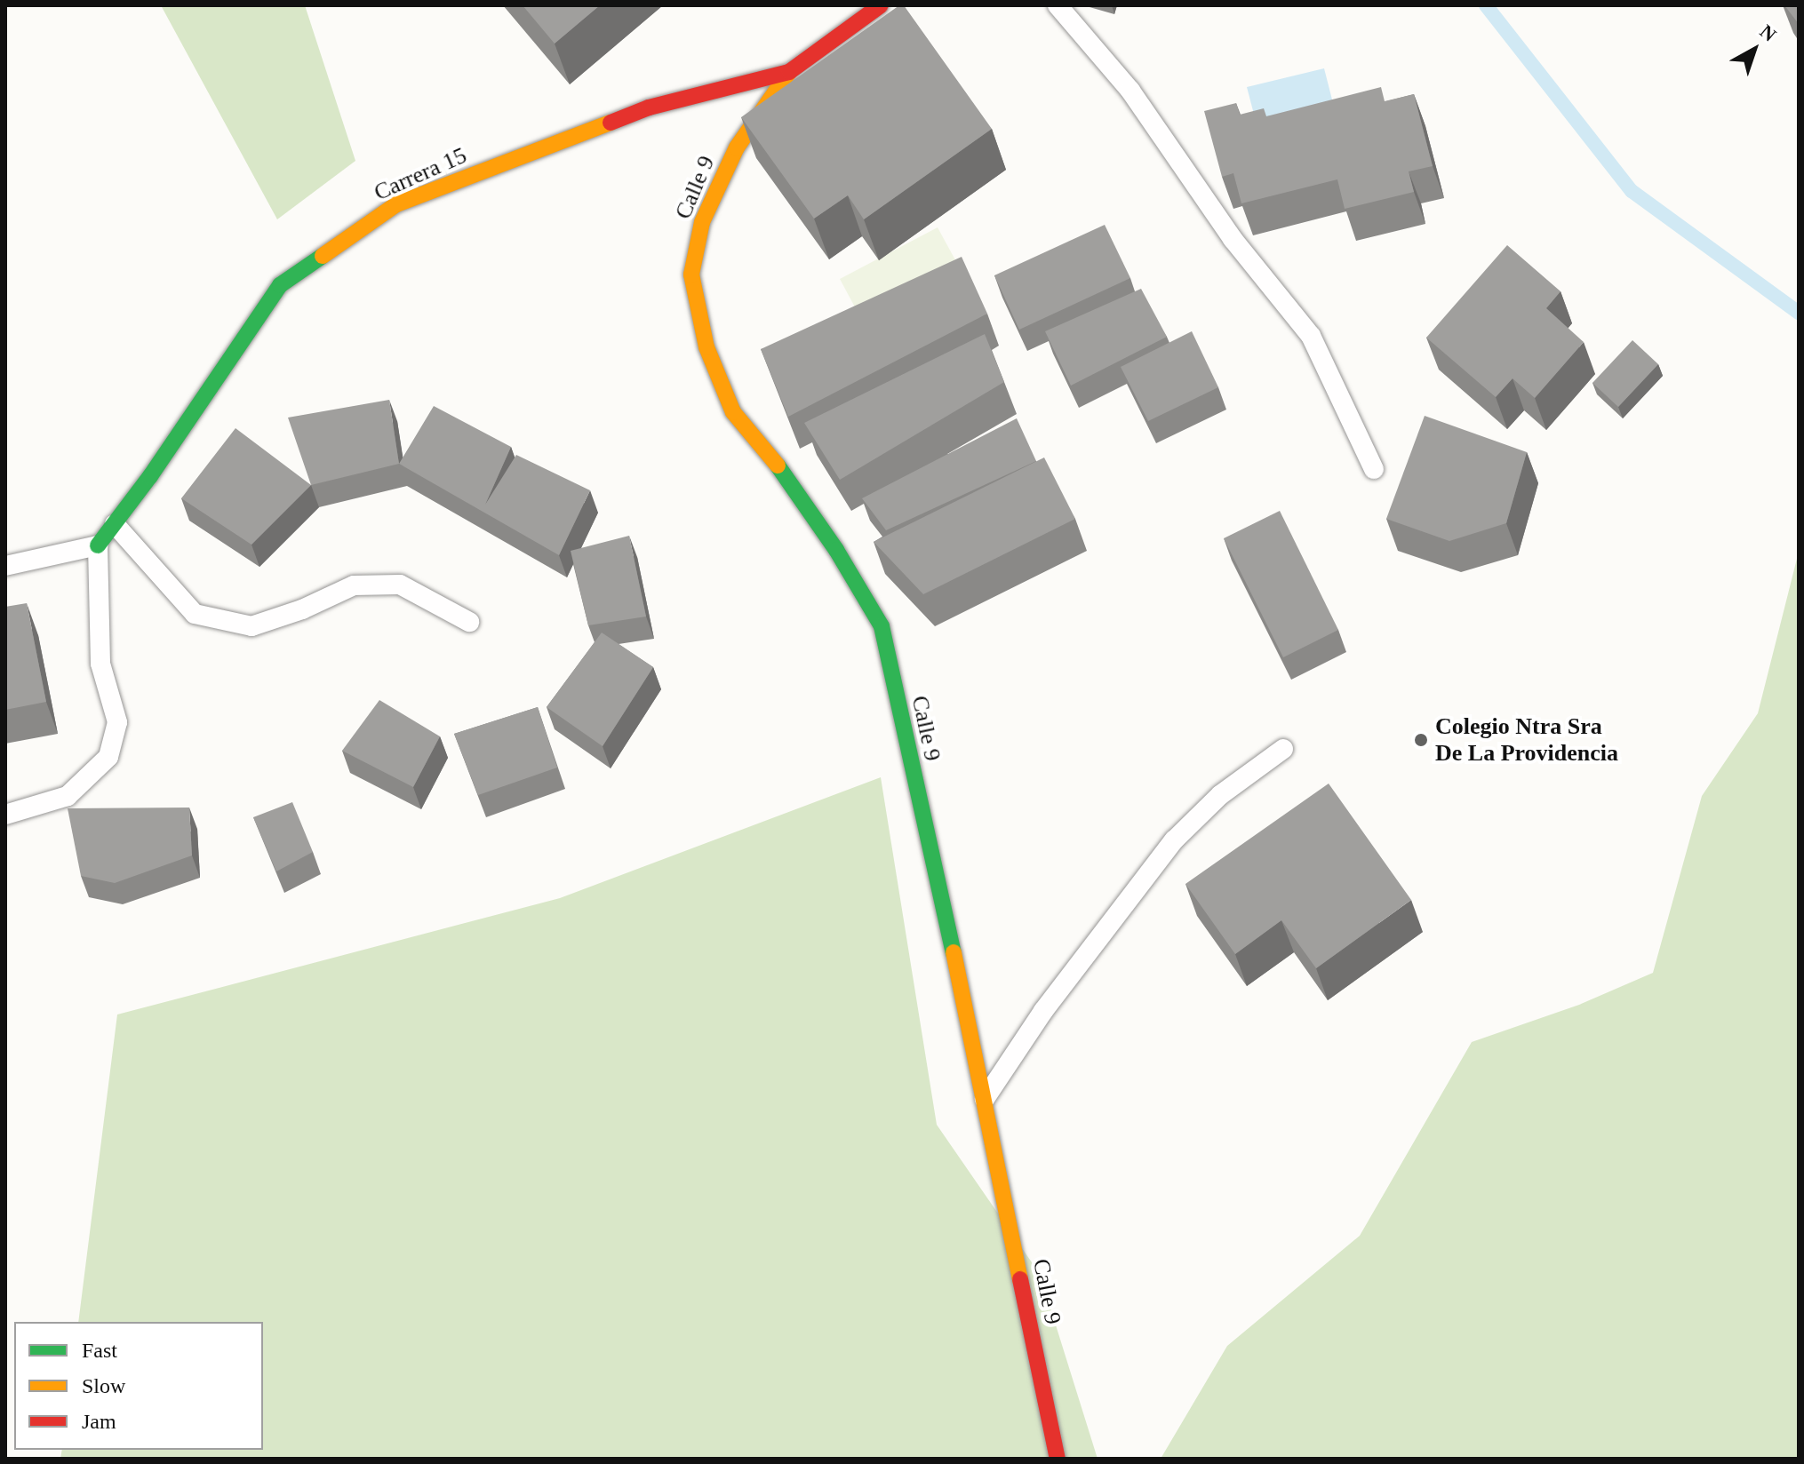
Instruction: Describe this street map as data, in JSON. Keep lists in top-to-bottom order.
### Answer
{
  "streets": {
    "street": ["Carrera 15", "Calle 9"]
  },
  "crossings": [
    ["Carrera 15", "Calle 9"]
  ],
  "places": ["Colegio Ntra Sra De La Providencia"],
  "legend": ["Fast", "Slow", "Jam"],
  "north": "top right"
}
